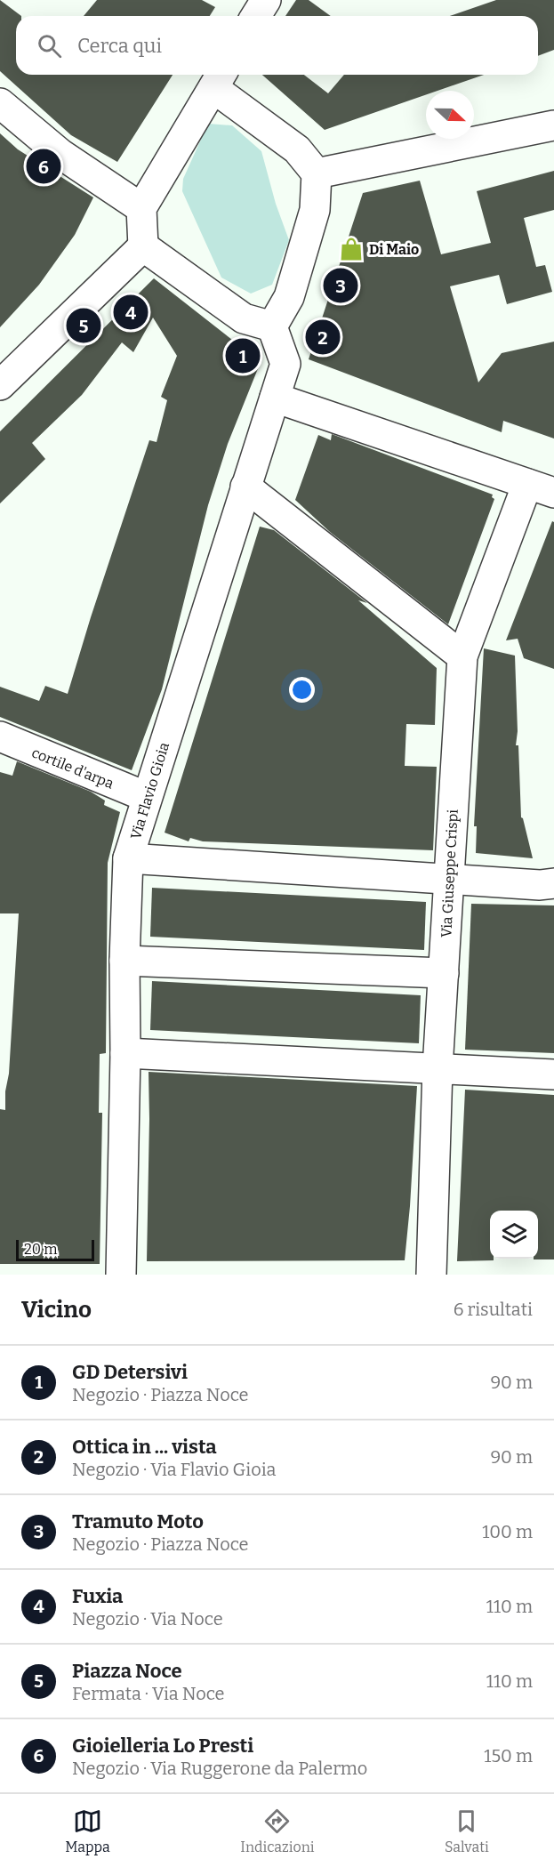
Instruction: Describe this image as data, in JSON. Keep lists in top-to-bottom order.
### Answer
{
  "streets": {
    "street": ["cortile d'arpa", "Via Flavio Gioia", "Via Giuseppe Crispi"]
  },
  "crossings": [
    ["cortile d'arpa", "Via Flavio Gioia"]
  ],
  "places": {
    "shop": ["Di Maio"]
  },
  "scale_bar": "20 m",
  "north": "right",
  "page": {
    "search": "Cerca qui",
    "pins": [
      "6",
      "3",
      "4",
      "5",
      "2",
      "1"
    ],
    "scale": "20 m",
    "heading": ["Vicino", "6 risultati"],
    "list": [
      {
        "mark": "1",
        "name": "GD Detersivi",
        "note": "Negozio · Piazza Noce",
        "value": "90 m"
      },
      {
        "mark": "2",
        "name": "Ottica in ... vista",
        "note": "Negozio · Via Flavio Gioia",
        "value": "90 m"
      },
      {
        "mark": "3",
        "name": "Tramuto Moto",
        "note": "Negozio · Piazza Noce",
        "value": "100 m"
      },
      {
        "mark": "4",
        "name": "Fuxia",
        "note": "Negozio · Via Noce",
        "value": "110 m"
      },
      {
        "mark": "5",
        "name": "Piazza Noce",
        "note": "Fermata · Via Noce",
        "value": "110 m"
      },
      {
        "mark": "6",
        "name": "Gioielleria Lo Presti",
        "note": "Negozio · Via Ruggerone da Palermo",
        "value": "150 m"
      }
    ],
    "nav": ["Mappa", "Indicazioni", "Salvati"]
  }
}
